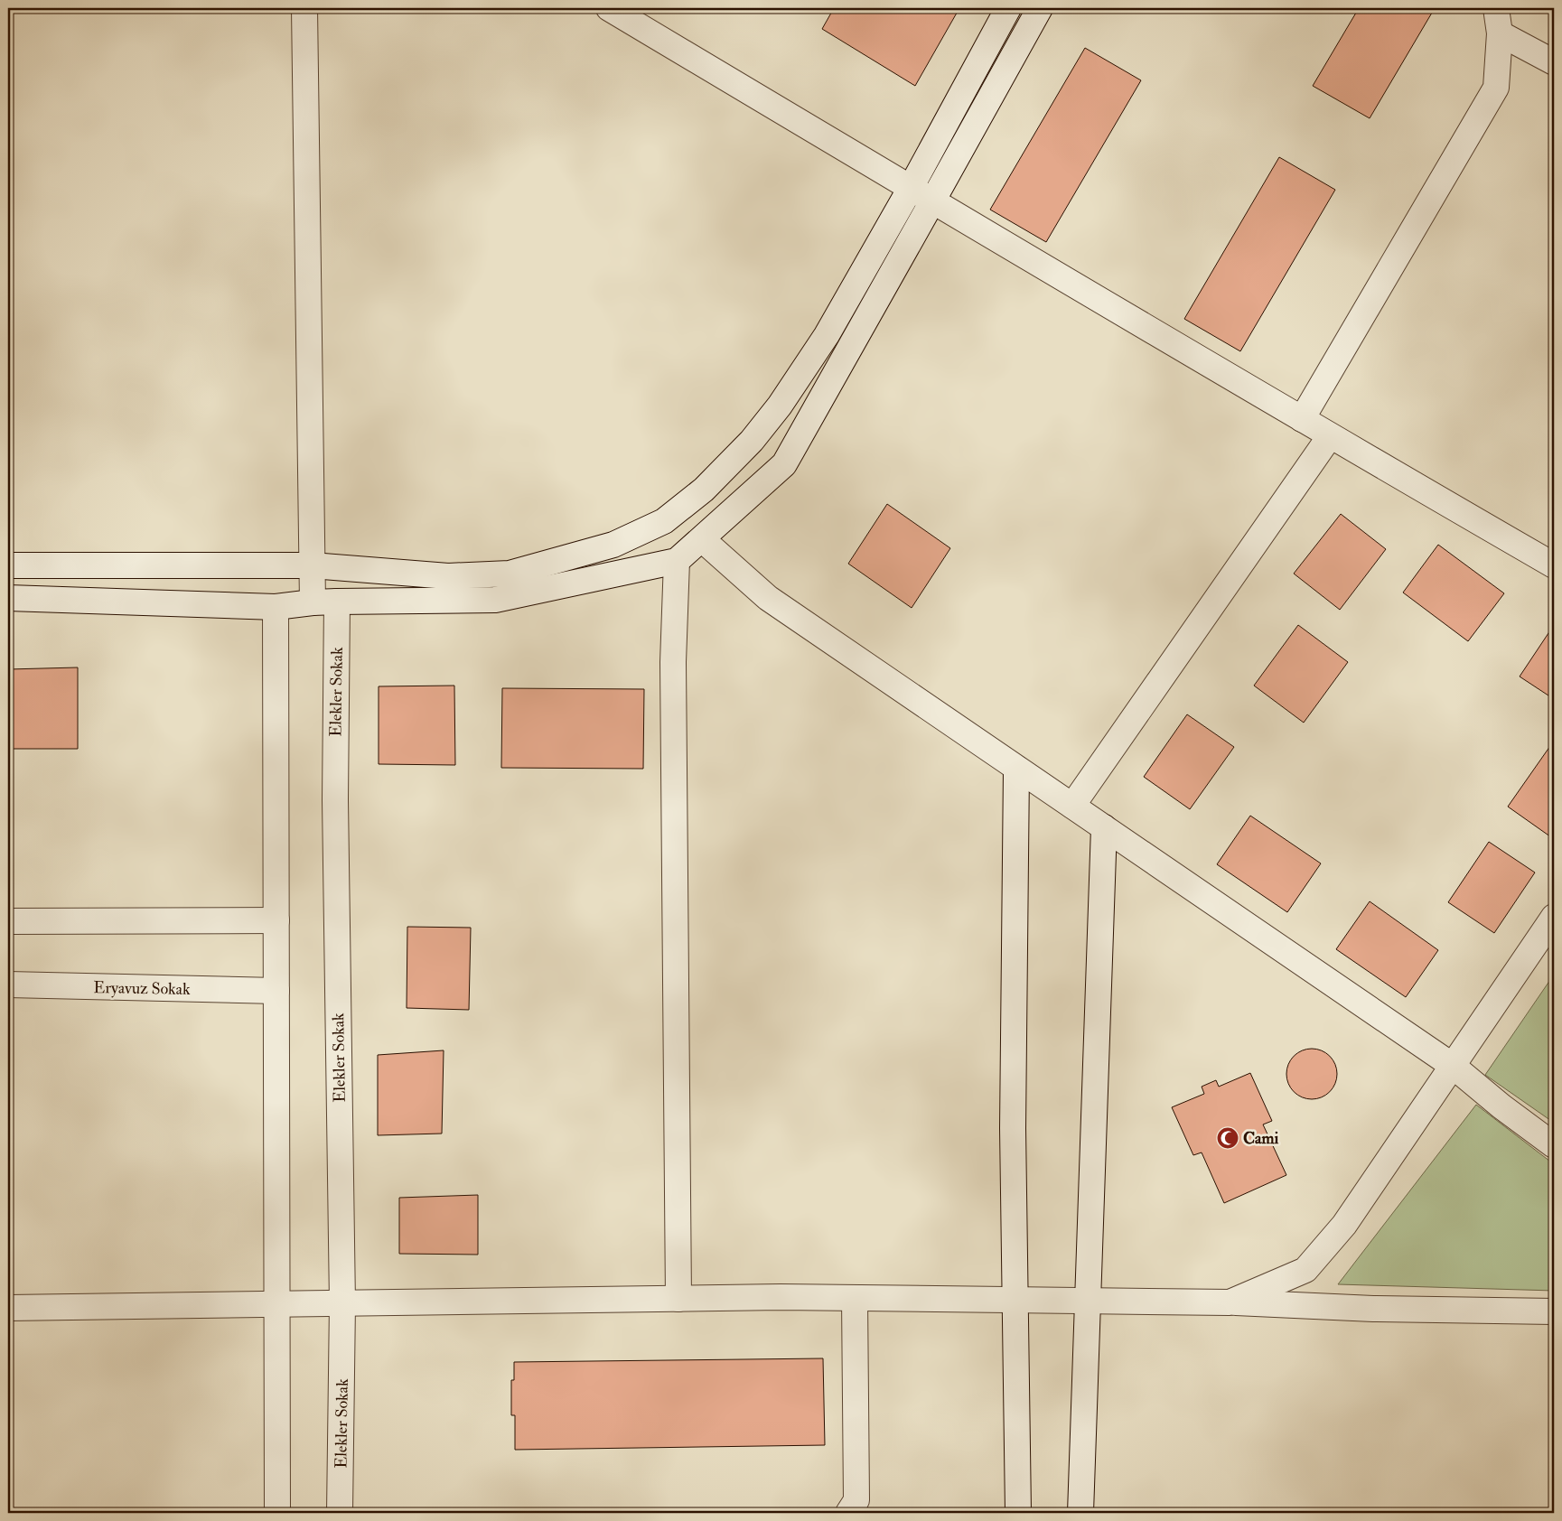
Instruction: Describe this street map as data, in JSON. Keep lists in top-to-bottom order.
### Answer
{
  "streets": {
    "street": ["Elekler Sokak", "Eryavuz Sokak"]
  },
  "places": {
    "mosque": ["Cami"]
  }
}
